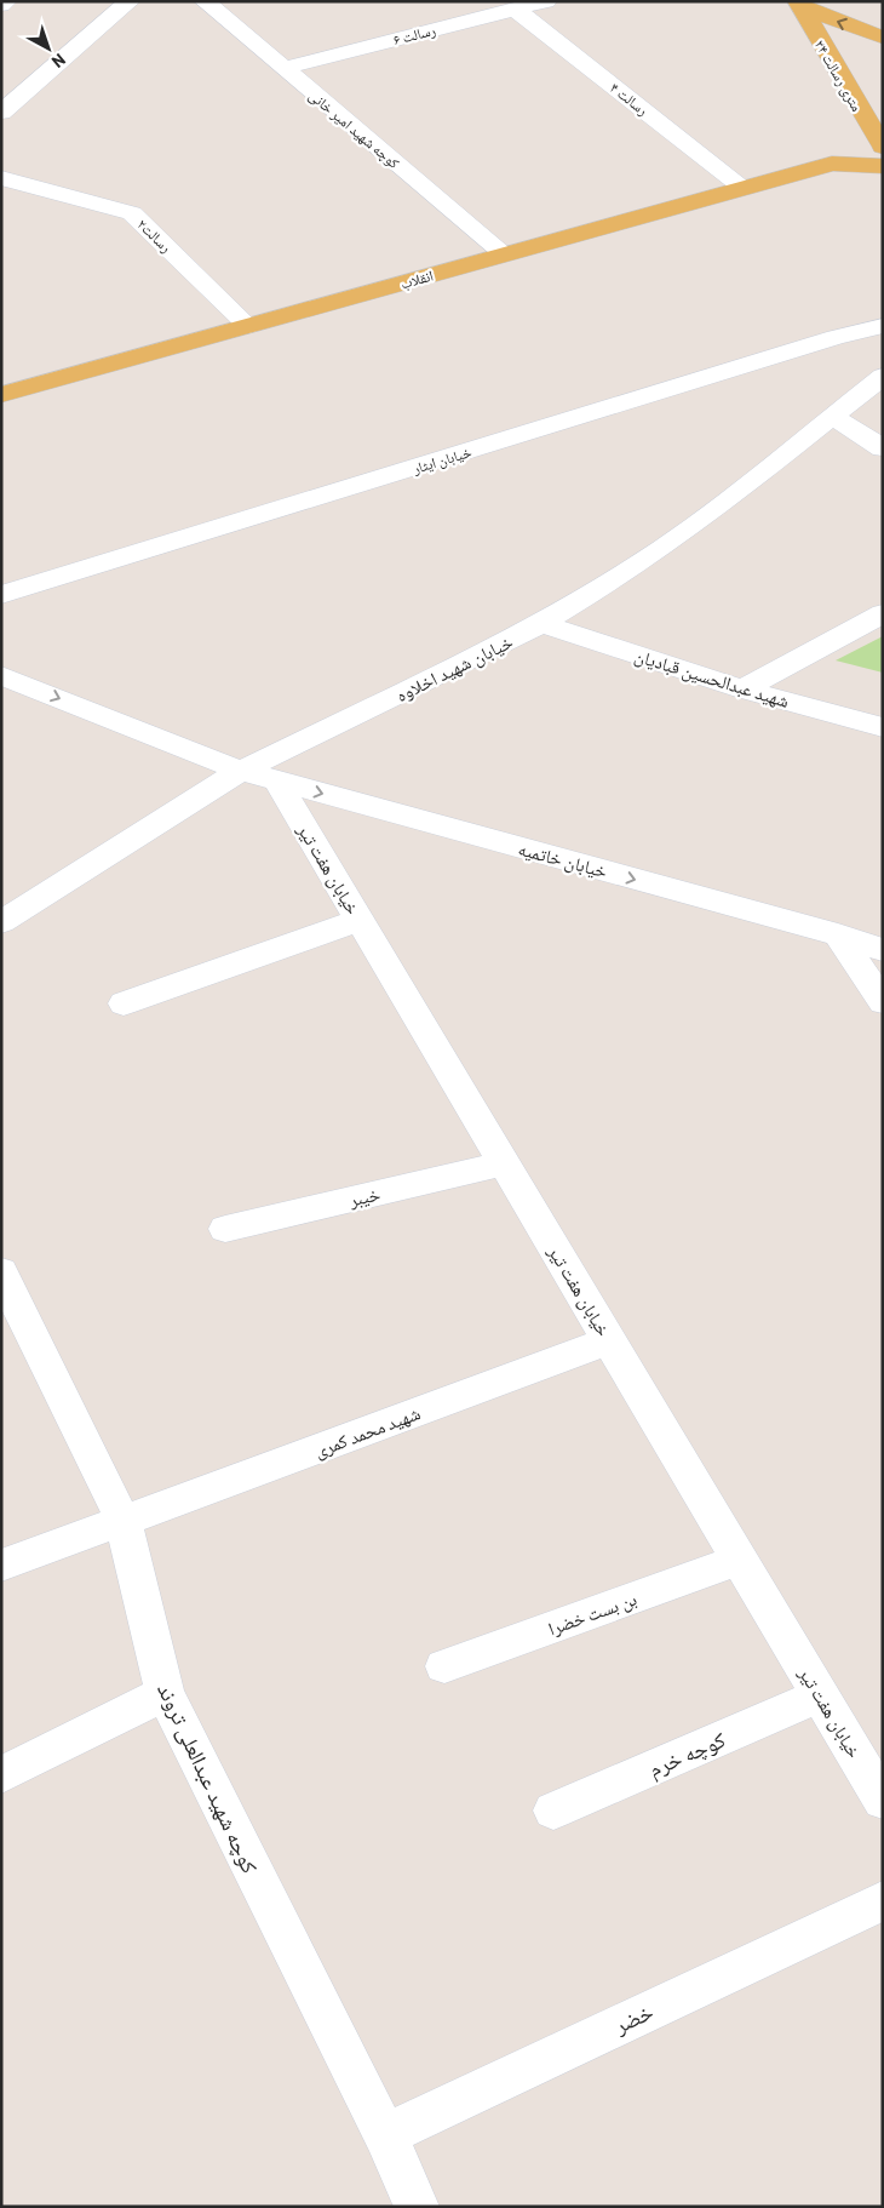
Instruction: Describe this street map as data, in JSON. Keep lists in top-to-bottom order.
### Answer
{
  "streets": {
    "main road": ["۲۴ متری رسالت", "انقلاب"],
    "street": [
      "رسالت ۶",
      "رسالت ۴",
      "کوچه شهید امیر خانی",
      "رسالت۲",
      "خیابان ایثار",
      "خیابان شهید اخلاوه",
      "شهید عبدالحسین قبادیان",
      "خیابان خاتمیه",
      "خیابان هفت تیر",
      "خیبر",
      "شهید محمد کمری",
      "بن بست خضرا",
      "کوچه خرم",
      "کوچه شهید عبدالعلی تروند",
      "خضر"
    ]
  },
  "crossings": [
    ["رسالت ۶", "رسالت ۴"],
    ["رسالت ۶", "کوچه شهید امیر خانی"],
    ["۲۴ متری رسالت", "انقلاب"],
    ["رسالت ۴", "انقلاب"],
    ["کوچه شهید امیر خانی", "انقلاب"],
    ["رسالت۲", "انقلاب"],
    ["خیابان شهید اخلاوه", "شهید عبدالحسین قبادیان"],
    ["خیابان شهید اخلاوه", "خیابان خاتمیه"],
    ["خیابان خاتمیه", "خیابان هفت تیر"],
    ["خیابان هفت تیر", "خیبر"],
    ["خیابان هفت تیر", "شهید محمد کمری"],
    ["خیابان هفت تیر", "بن بست خضرا"],
    ["خیابان هفت تیر", "کوچه خرم"],
    ["شهید محمد کمری", "کوچه شهید عبدالعلی تروند"],
    ["کوچه شهید عبدالعلی تروند", "خضر"]
  ],
  "one_way": ["خیابان خاتمیه"],
  "north": "bottom right"
}
